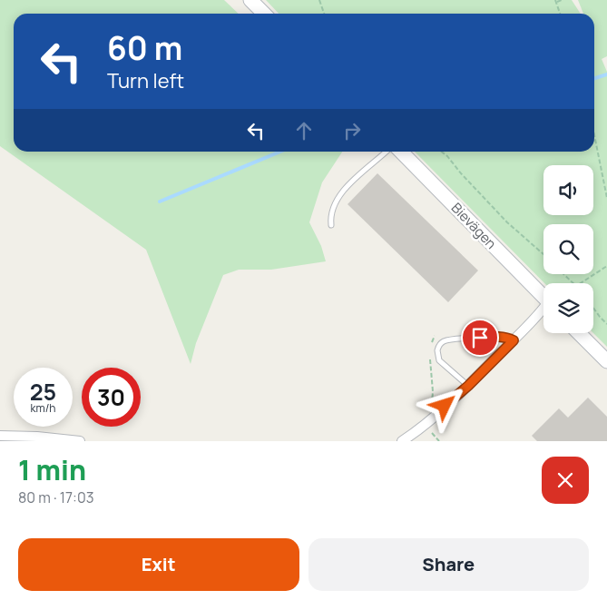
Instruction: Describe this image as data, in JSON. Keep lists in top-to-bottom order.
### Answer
{
  "streets": {
    "street": ["Bievägen"]
  },
  "page": {
    "turn": ["60 m", "Turn left"],
    "speed": "25 km/h",
    "limit": "30",
    "heading": ["1 min", "80 m · 17:03"],
    "buttons": ["Exit", "Share"]
  }
}
